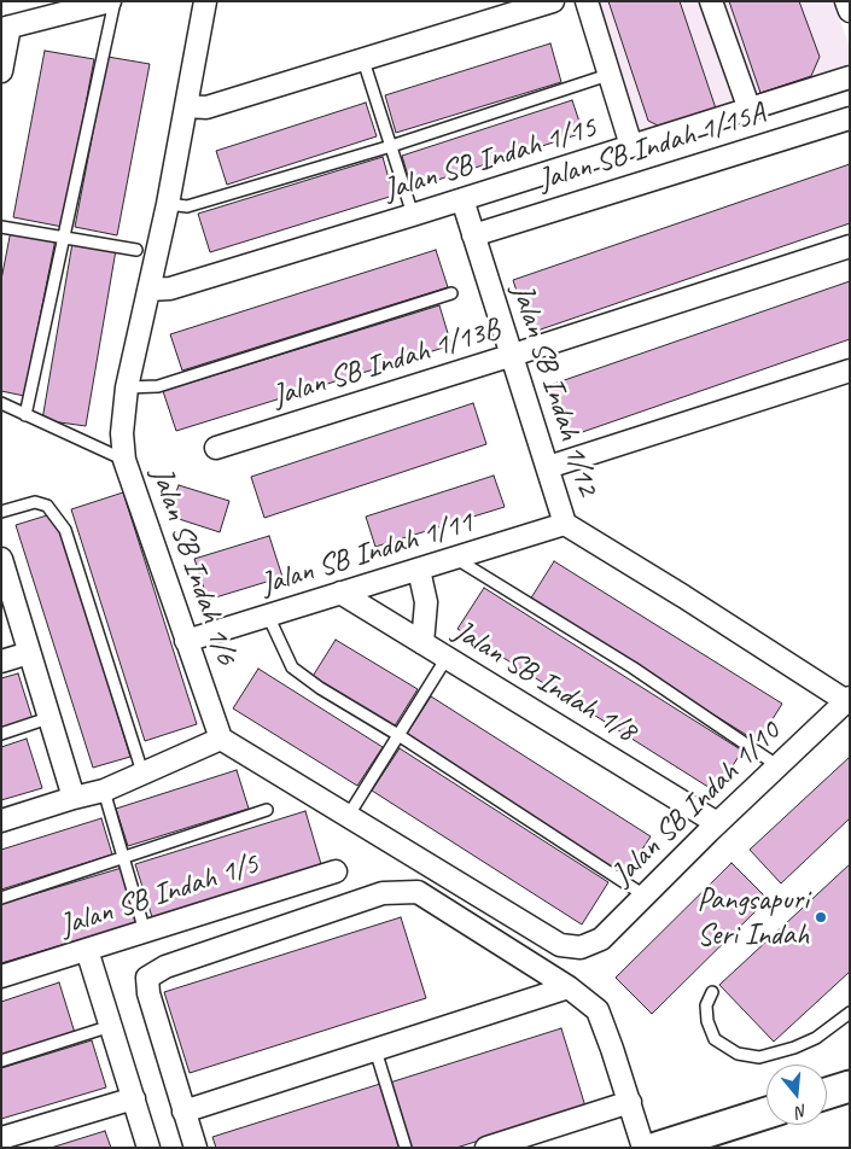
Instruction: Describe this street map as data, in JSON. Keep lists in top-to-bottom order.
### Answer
{
  "streets": {
    "street": [
      "Jalan SB Indah 1/15A",
      "Jalan SB Indah 1/15",
      "Jalan SB Indah 1/13B",
      "Jalan SB Indah 1/12",
      "Jalan SB Indah 1/11",
      "Jalan SB Indah 1/6",
      "Jalan SB Indah 1/8",
      "Jalan SB Indah 1/10",
      "Jalan SB Indah 1/5"
    ]
  },
  "crossings": [
    ["Jalan SB Indah 1/15A", "Jalan SB Indah 1/12"],
    ["Jalan SB Indah 1/15", "Jalan SB Indah 1/12"],
    ["Jalan SB Indah 1/15", "Jalan SB Indah 1/6"],
    ["Jalan SB Indah 1/13B", "Jalan SB Indah 1/12"],
    ["Jalan SB Indah 1/12", "Jalan SB Indah 1/11"],
    ["Jalan SB Indah 1/12", "Jalan SB Indah 1/10"],
    ["Jalan SB Indah 1/11", "Jalan SB Indah 1/6"],
    ["Jalan SB Indah 1/11", "Jalan SB Indah 1/8"],
    ["Jalan SB Indah 1/8", "Jalan SB Indah 1/10"]
  ],
  "places": ["Pangsapuri Seri Indah"],
  "north": "bottom"
}
